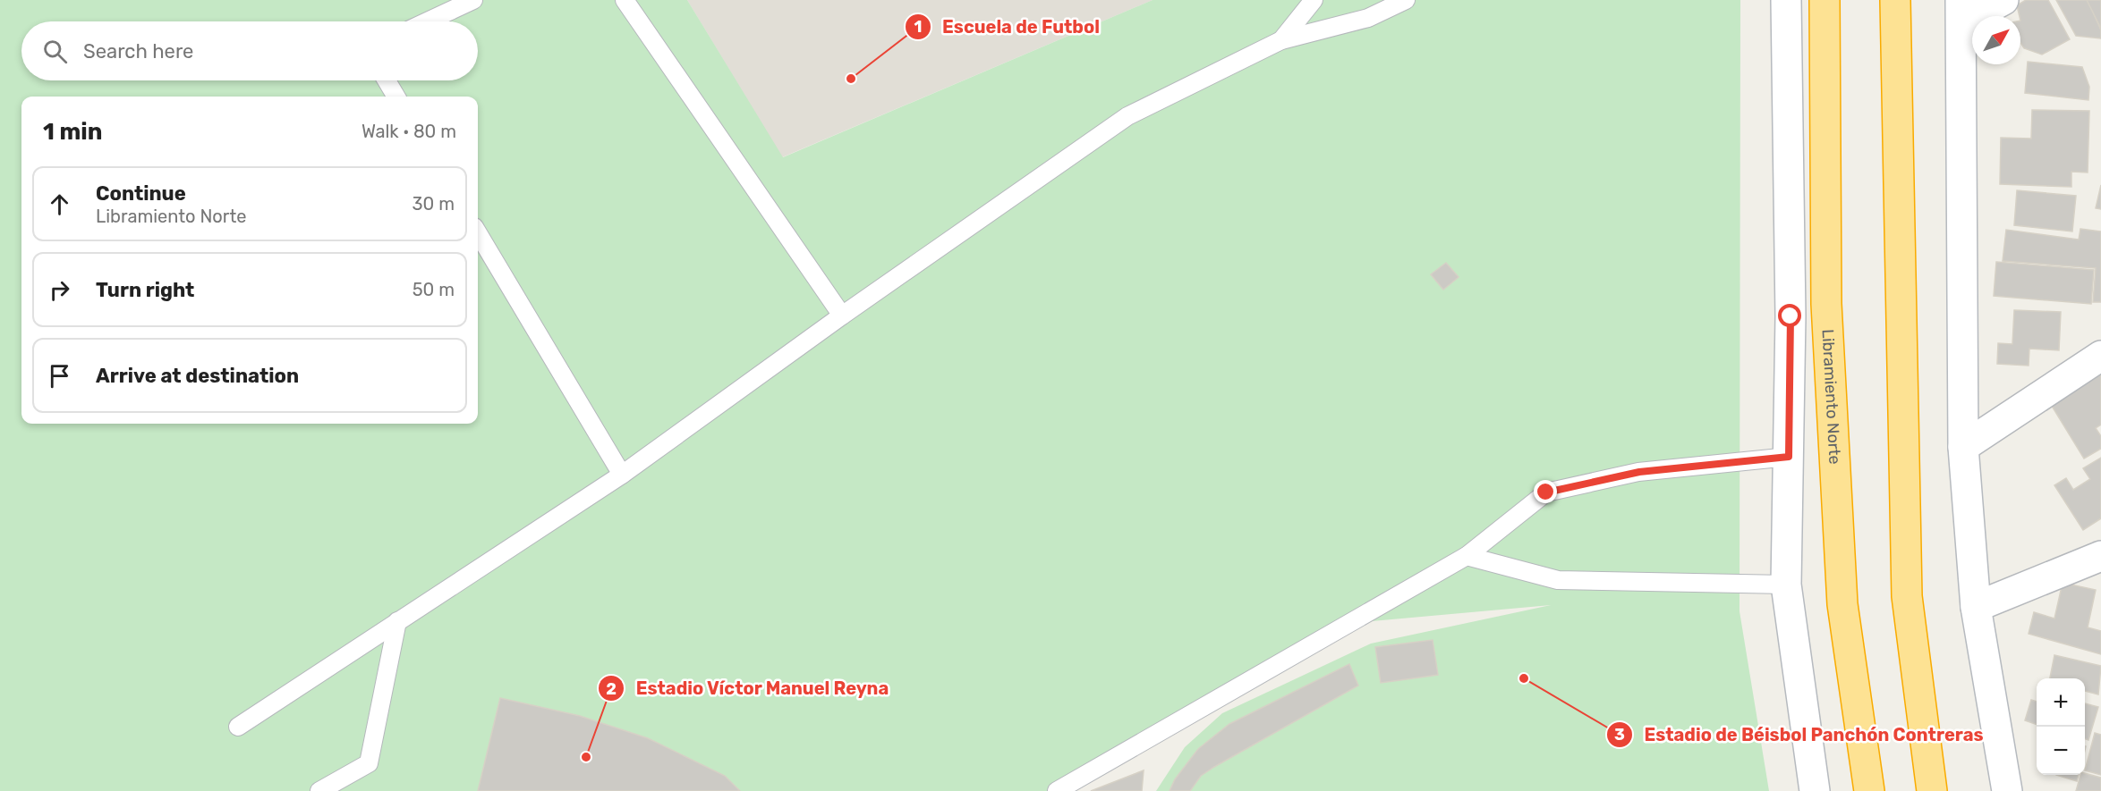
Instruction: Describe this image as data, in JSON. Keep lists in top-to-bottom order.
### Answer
{
  "streets": {
    "highway": ["Libramiento Norte"]
  },
  "places": ["Escuela de Futbol", "Estadio de Béisbol Panchón Contreras", "Estadio Víctor Manuel Reyna"],
  "north": "top right",
  "page": {
    "search": "Search here",
    "heading": ["1 min", "Walk · 80 m"],
    "list": [
      ["Continue", "Libramiento Norte", "30 m"],
      ["Turn right", "50 m"],
      "Arrive at destination"
    ],
    "map_buttons": ["+", "−"]
  }
}
